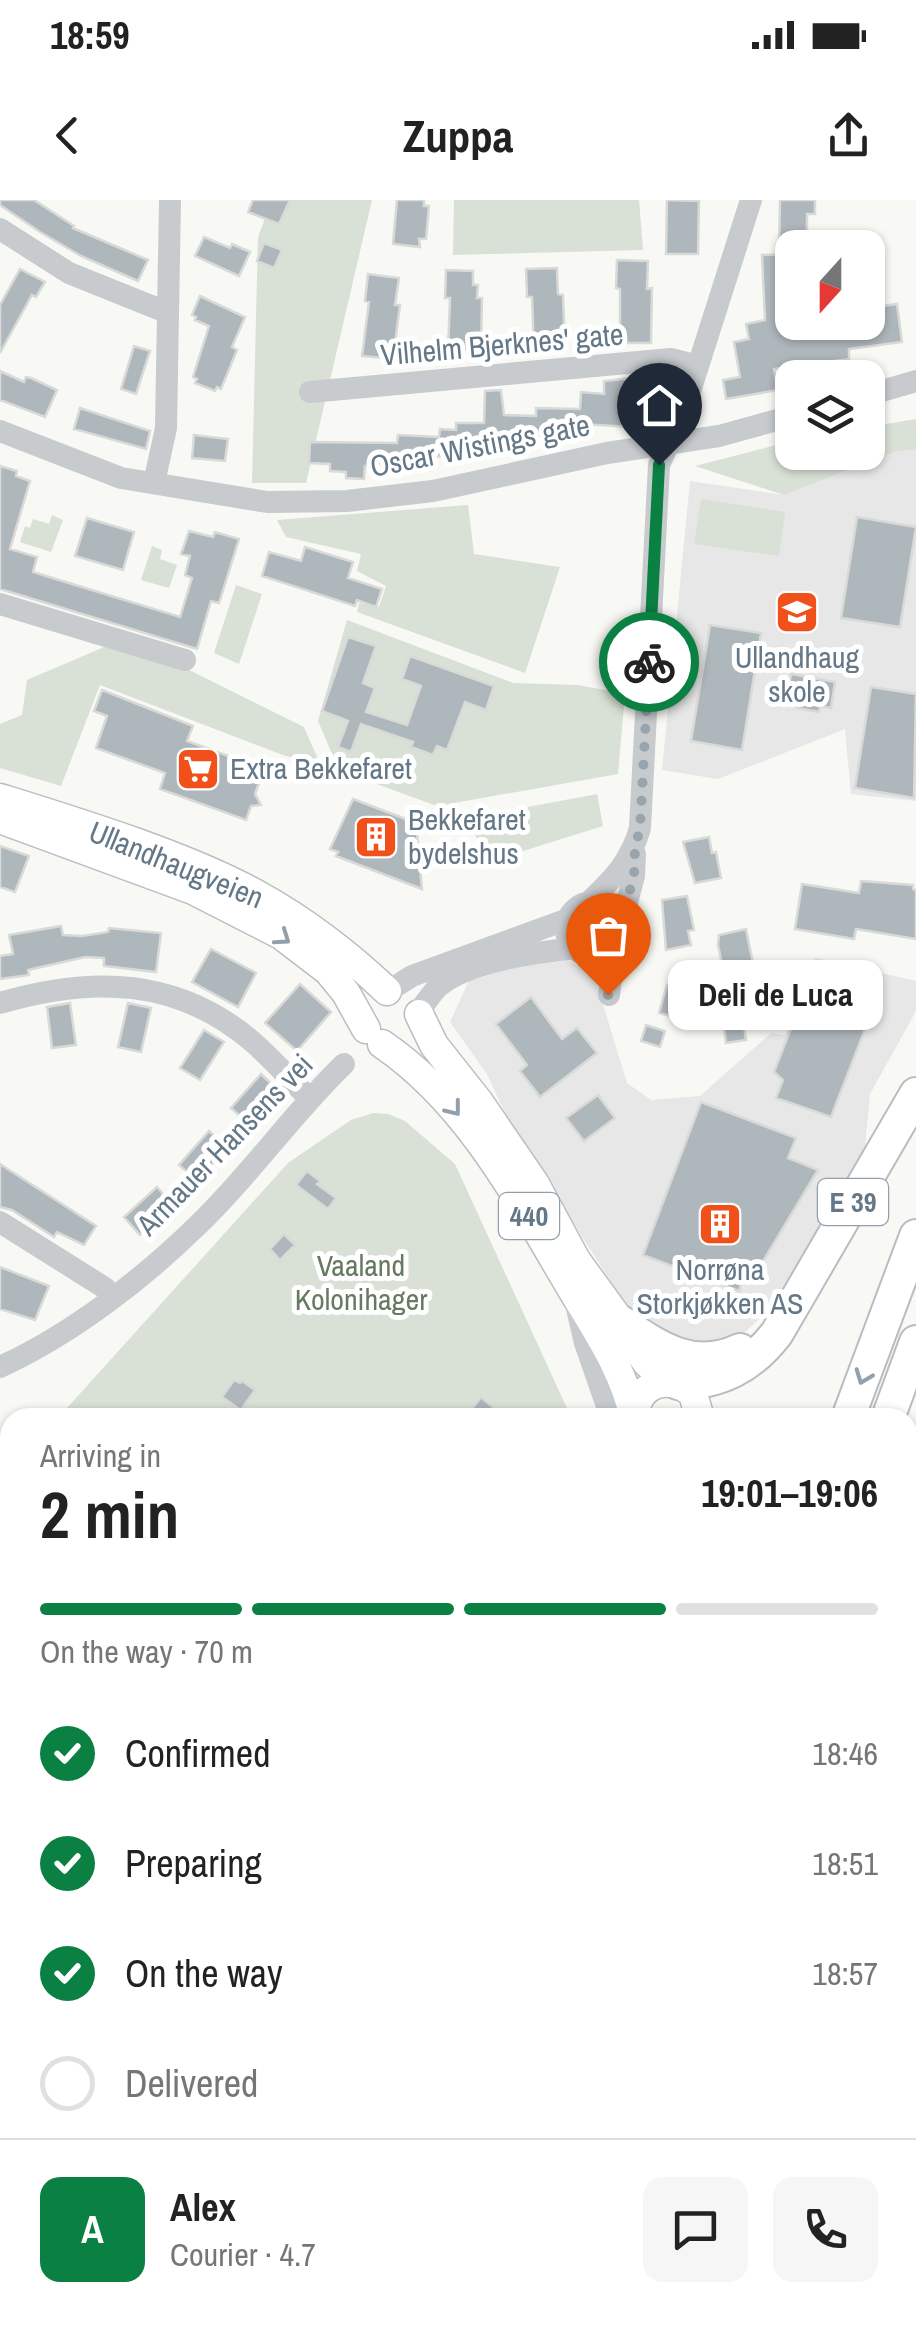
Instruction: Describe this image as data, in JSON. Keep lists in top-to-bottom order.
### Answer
{
  "streets": {
    "highway": ["E 39"],
    "main road": ["Ullandhaugveien", "440"],
    "street": ["Vilhelm Bjerknes' gate", "Oscar Wistings gate", "Armauer Hansens vei"]
  },
  "crossings": [
    ["Ullandhaugveien", "440"],
    ["E 39", "440"]
  ],
  "parks": ["Vaaland Kolonihager"],
  "places": {
    "school or university": ["Ullandhaug skole"],
    "supermarket": ["Extra Bekkefaret"],
    "building": ["Bekkefaret bydelshus", "Norrøna Storkjøkken AS"],
    "other": ["Deli de Luca"]
  },
  "north": "bottom",
  "page": {
    "status": "18:59",
    "header": "Zuppa",
    "bubble": "Deli de Luca",
    "heading": ["2 min", "Arriving in", "19:01–19:06"],
    "panel": ["Alex", "Courier · 4.7"],
    "bar": "On the way · 70 m",
    "list": [
      ["Confirmed", "18:46"],
      ["Preparing", "18:51"],
      ["On the way", "18:57"],
      "Delivered"
    ],
    "round": "A"
  }
}
